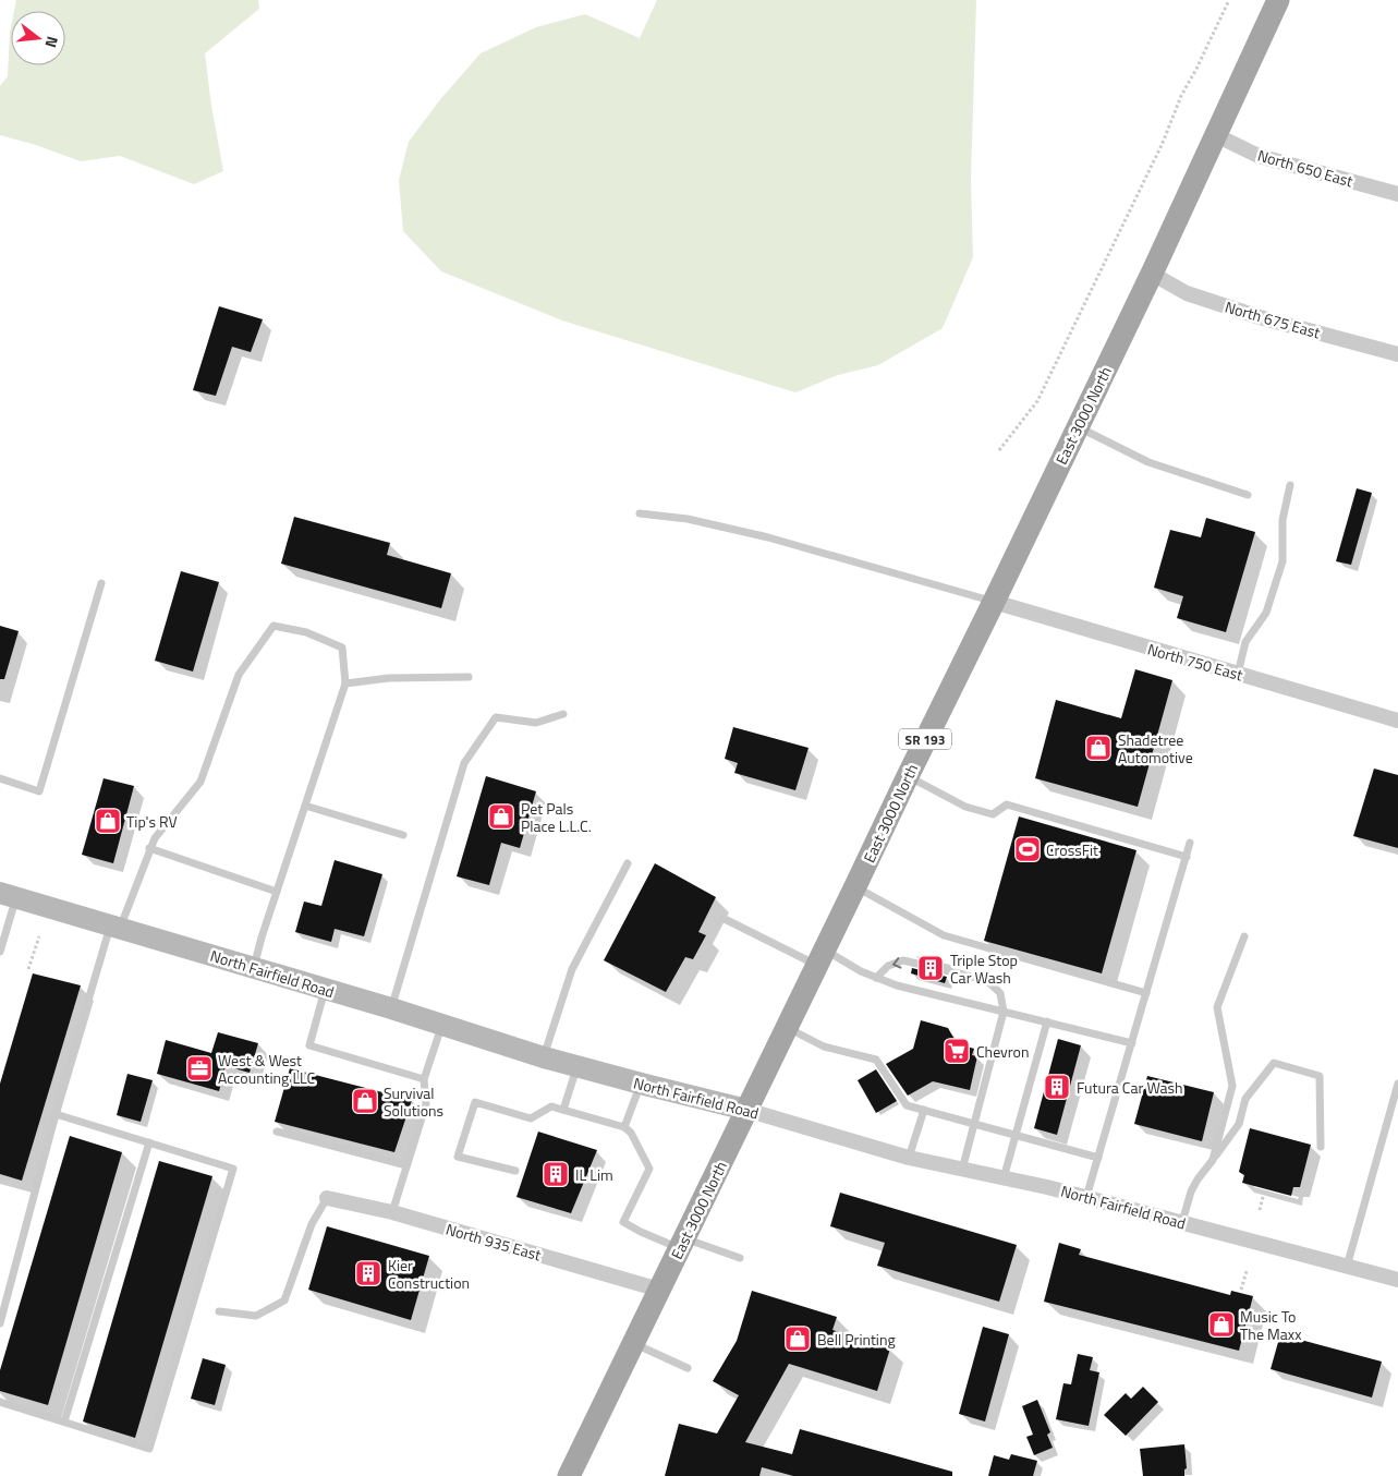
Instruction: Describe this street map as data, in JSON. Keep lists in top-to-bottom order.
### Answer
{
  "streets": {
    "main road": ["East 3000 North", "SR 193", "North Fairfield Road"],
    "street": [
      "North 650 East",
      "North 675 East",
      "North 750 East",
      "North 935 East"
    ]
  },
  "crossings": [
    ["North 650 East", "East 3000 North"],
    ["North 675 East", "East 3000 North"],
    ["East 3000 North", "North 750 East"],
    ["East 3000 North", "North Fairfield Road"],
    ["East 3000 North", "North 935 East"]
  ],
  "places": {
    "shop": [
      "Shadetree Automotive",
      "Pet Pals Place L.L.C.",
      "Tip's RV",
      "Survival Solutions",
      "Music To The Maxx",
      "Bell Printing"
    ],
    "sports": ["CrossFit"],
    "building": [
      "Triple Stop Car Wash",
      "Futura Car Wash",
      "IL Lim",
      "Kier Construction"
    ],
    "supermarket": ["Chevron"],
    "office": ["West & West Accounting LLC"]
  },
  "north": "right"
}
